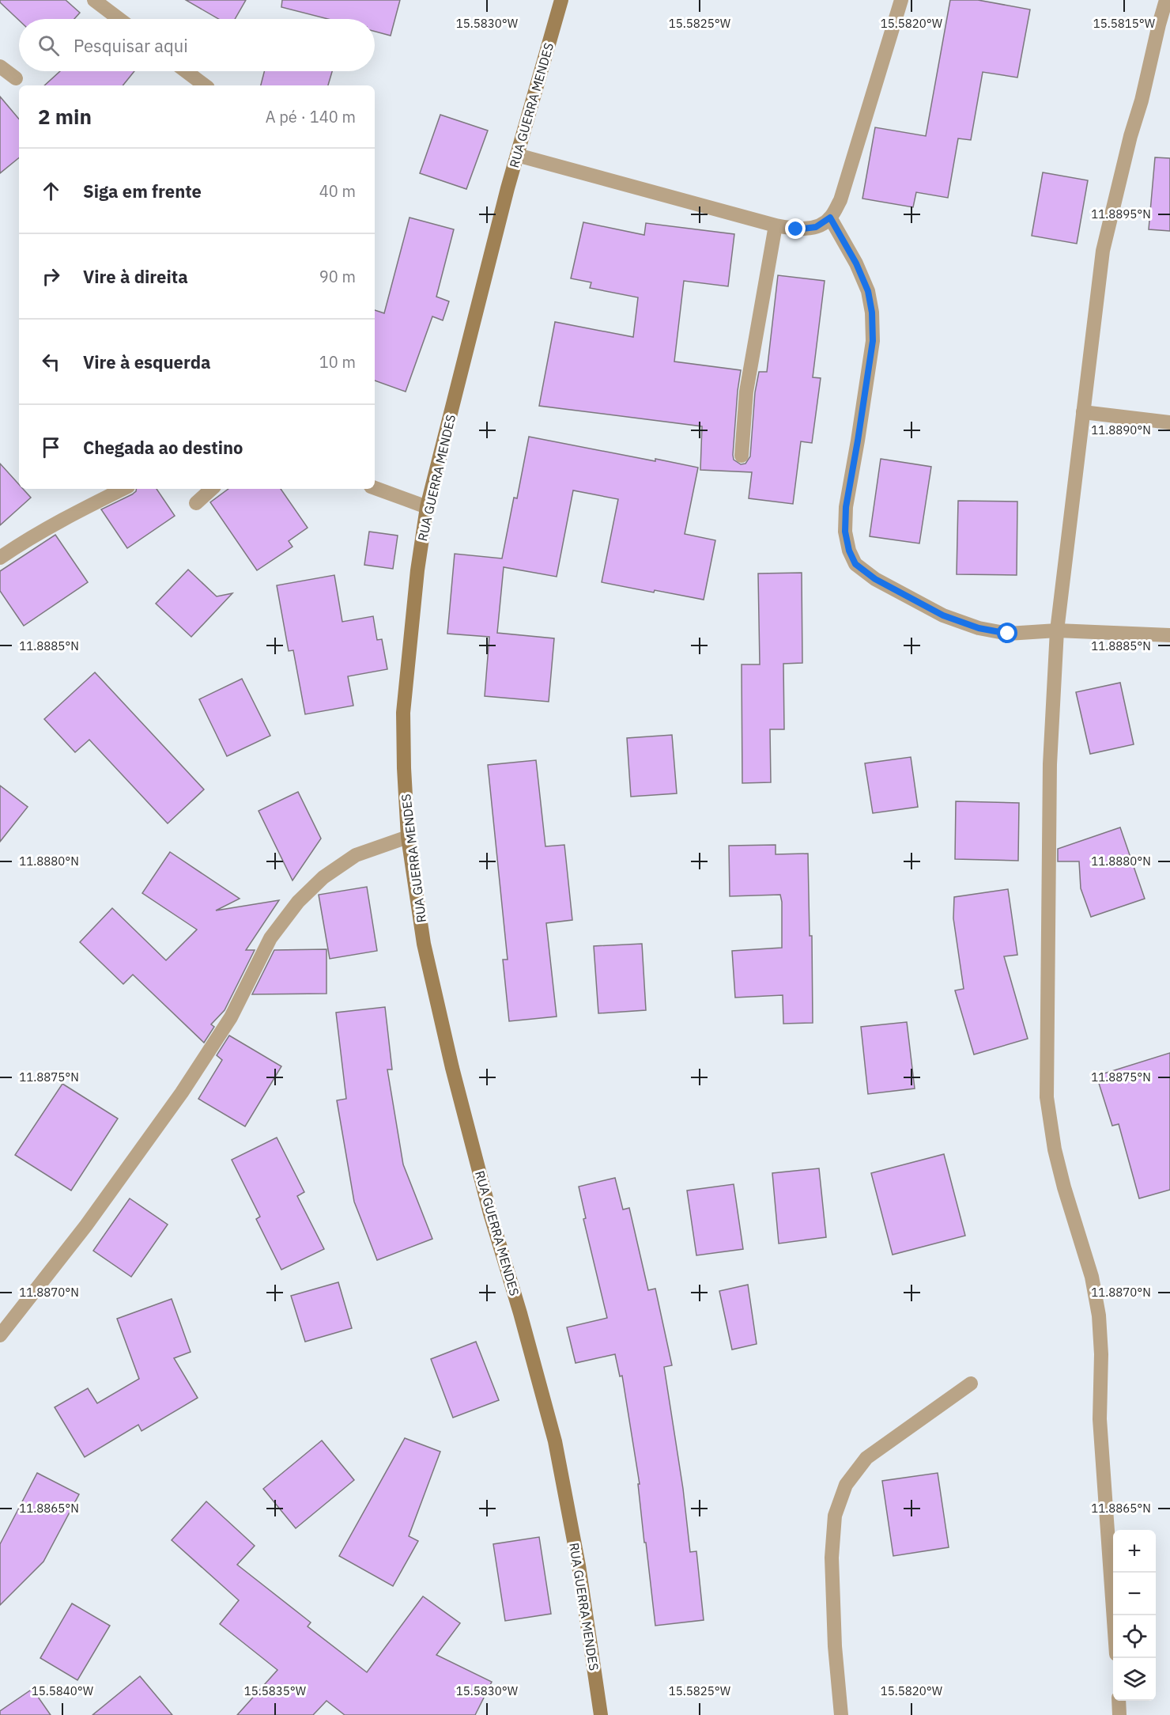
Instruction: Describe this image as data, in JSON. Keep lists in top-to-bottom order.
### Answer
{
  "streets": {
    "street": ["RUA GUERRA MENDES"]
  },
  "page": {
    "search": "Pesquisar aqui",
    "heading": ["2 min", "A pé · 140 m"],
    "list": [
      ["Siga em frente", "40 m"],
      ["Vire à direita", "90 m"],
      ["Vire à esquerda", "10 m"],
      "Chegada ao destino"
    ],
    "map_buttons": ["+", "−"]
  },
  "coordinates": [
    "15.5830°W",
    "15.5825°W",
    "15.5820°W",
    "15.5815°W",
    "11.8895°N",
    "11.8890°N",
    "11.8885°N",
    "11.8880°N",
    "11.8875°N",
    "11.8870°N",
    "11.8865°N",
    "15.5840°W",
    "15.5835°W"
  ]
}
